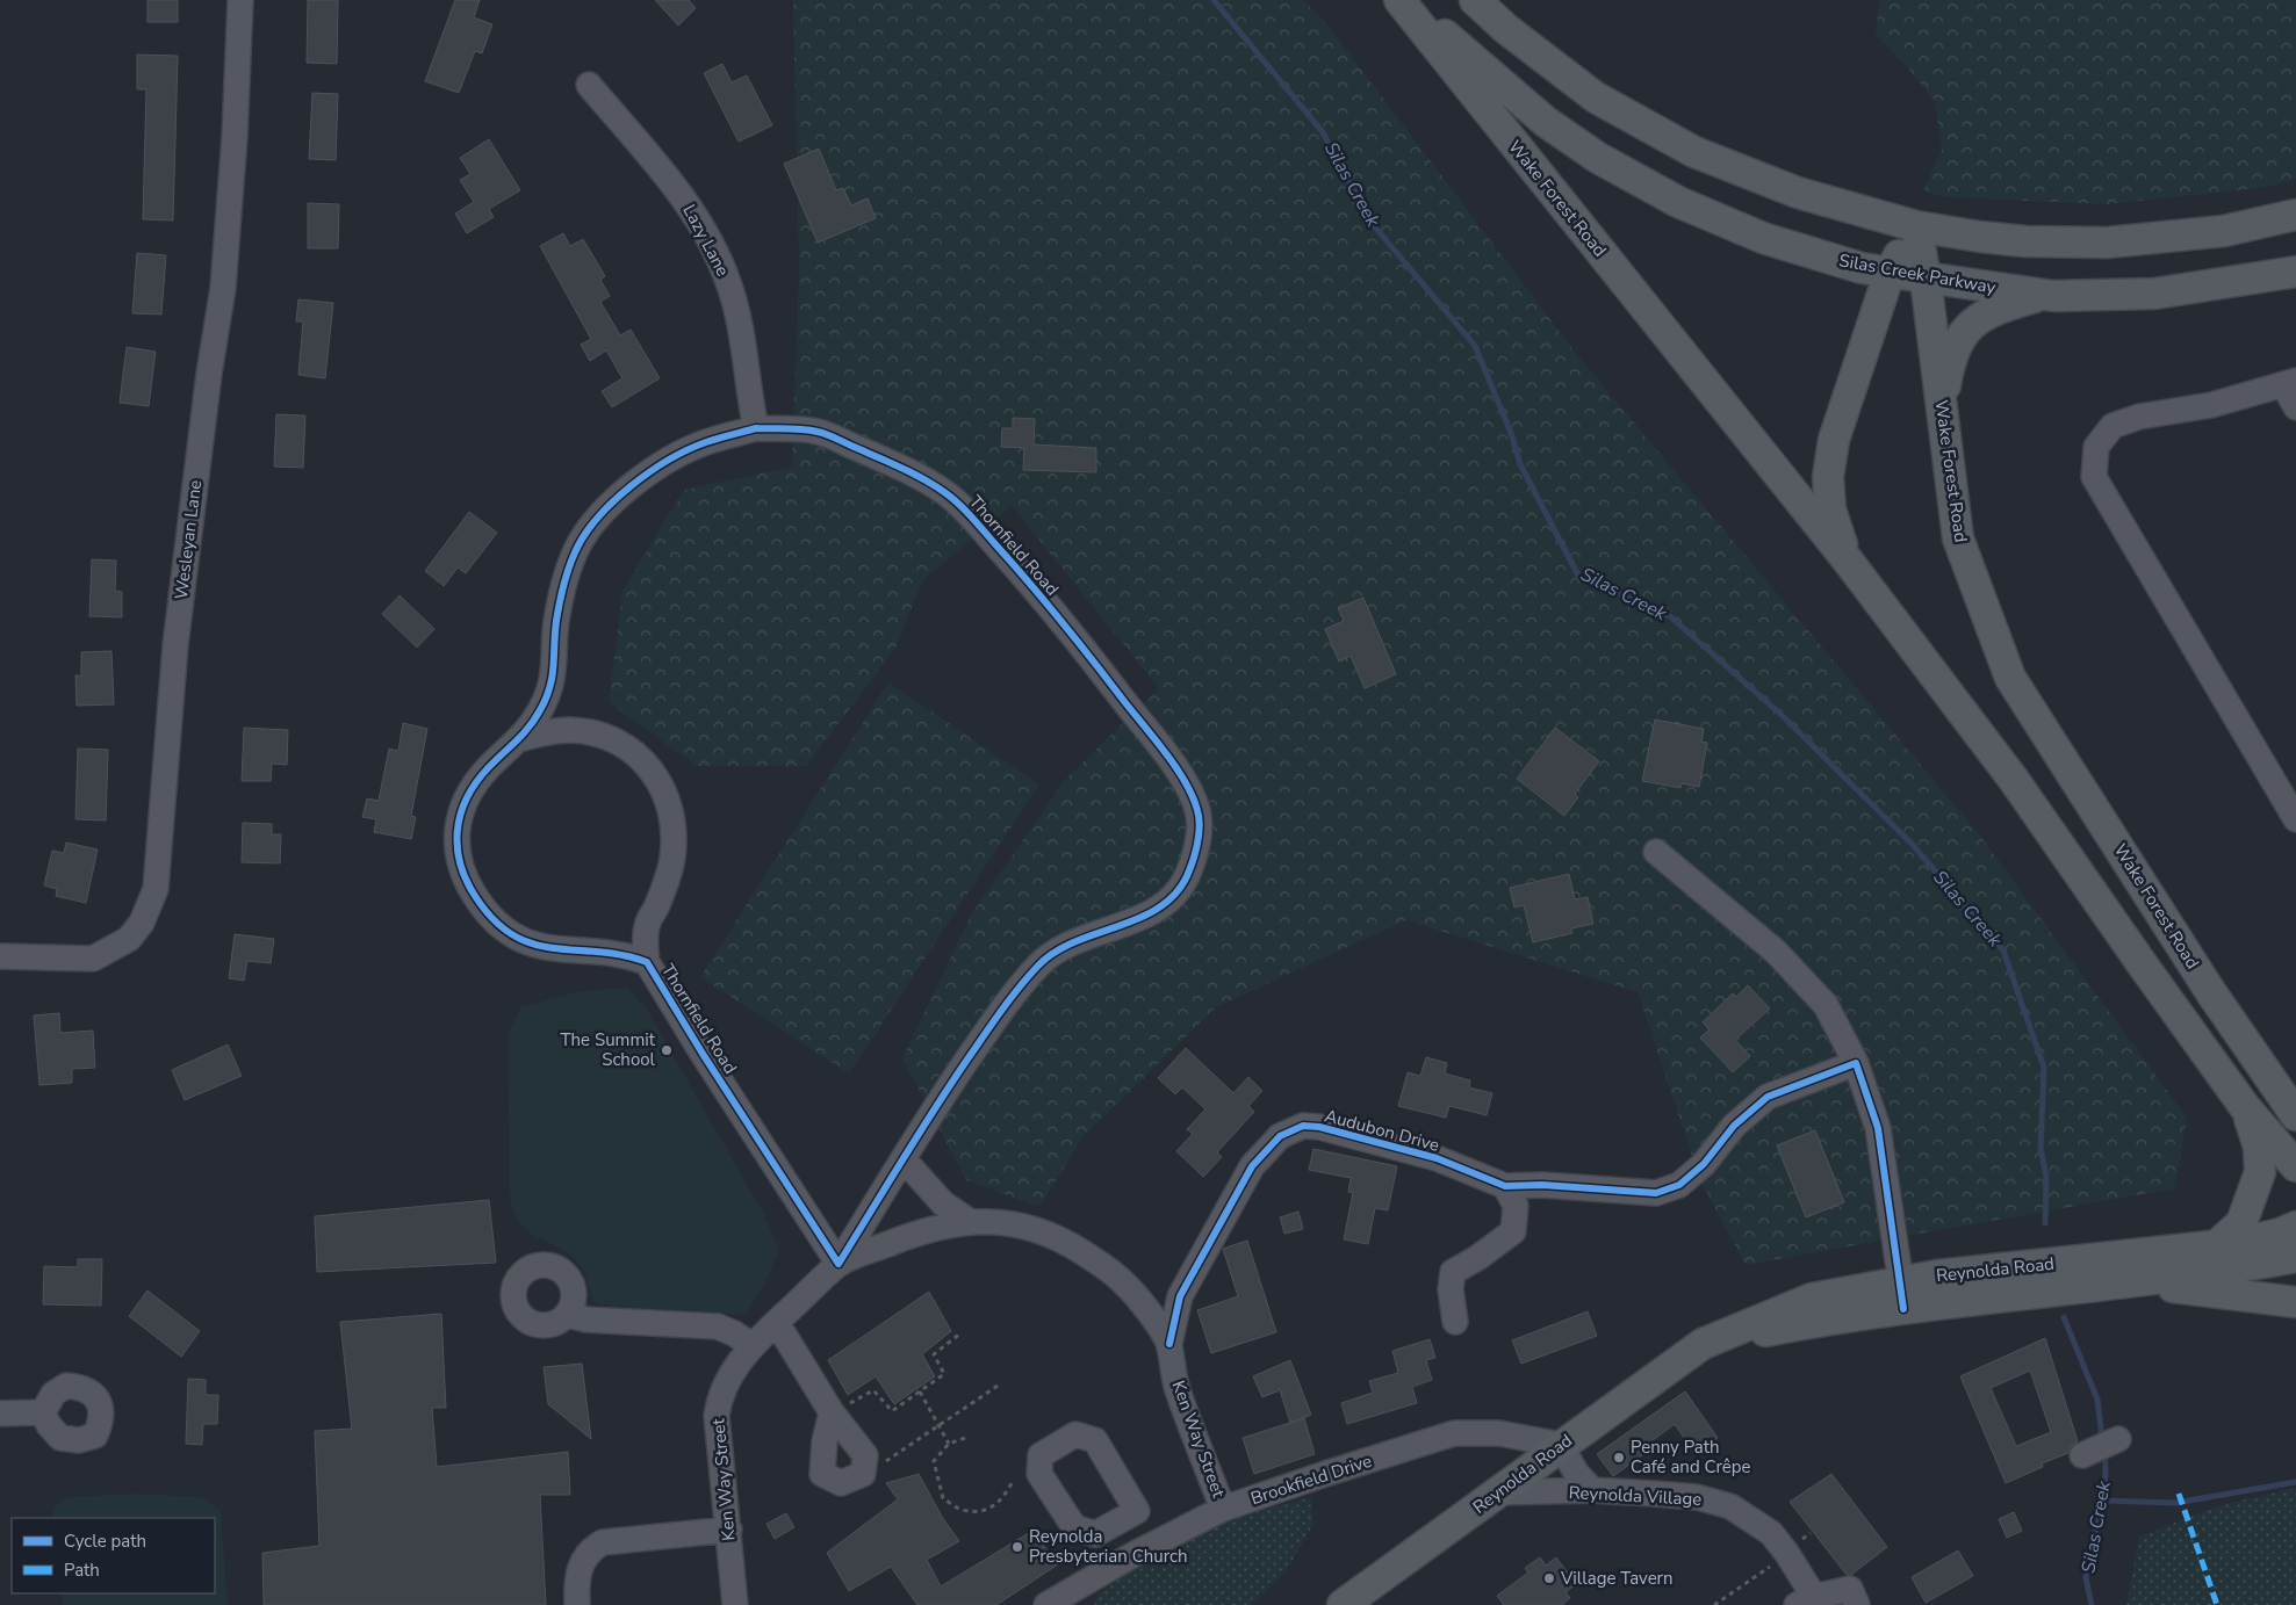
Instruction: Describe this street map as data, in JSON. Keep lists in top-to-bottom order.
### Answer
{
  "streets": {
    "main road": ["Wake Forest Road", "Silas Creek Parkway", "Reynolda Road"],
    "street": [
      "Lazy Lane",
      "Wesleyan Lane",
      "Thornfield Road",
      "Audubon Drive",
      "Ken Way Street",
      "Brookfield Drive",
      "Reynolda Village"
    ]
  },
  "crossings": [
    ["Wake Forest Road", "Silas Creek Parkway"],
    ["Lazy Lane", "Thornfield Road"],
    ["Thornfield Road", "Ken Way Street"],
    ["Audubon Drive", "Ken Way Street"],
    ["Reynolda Road", "Brookfield Drive"],
    ["Reynolda Road", "Reynolda Village"],
    ["Ken Way Street", "Brookfield Drive"]
  ],
  "water": ["Silas Creek"],
  "places": [
    "The Summit School",
    "Penny Path Café and Crêpe",
    "Reynolda Presbyterian Church",
    "Village Tavern"
  ],
  "legend": ["Cycle path", "Path"]
}
